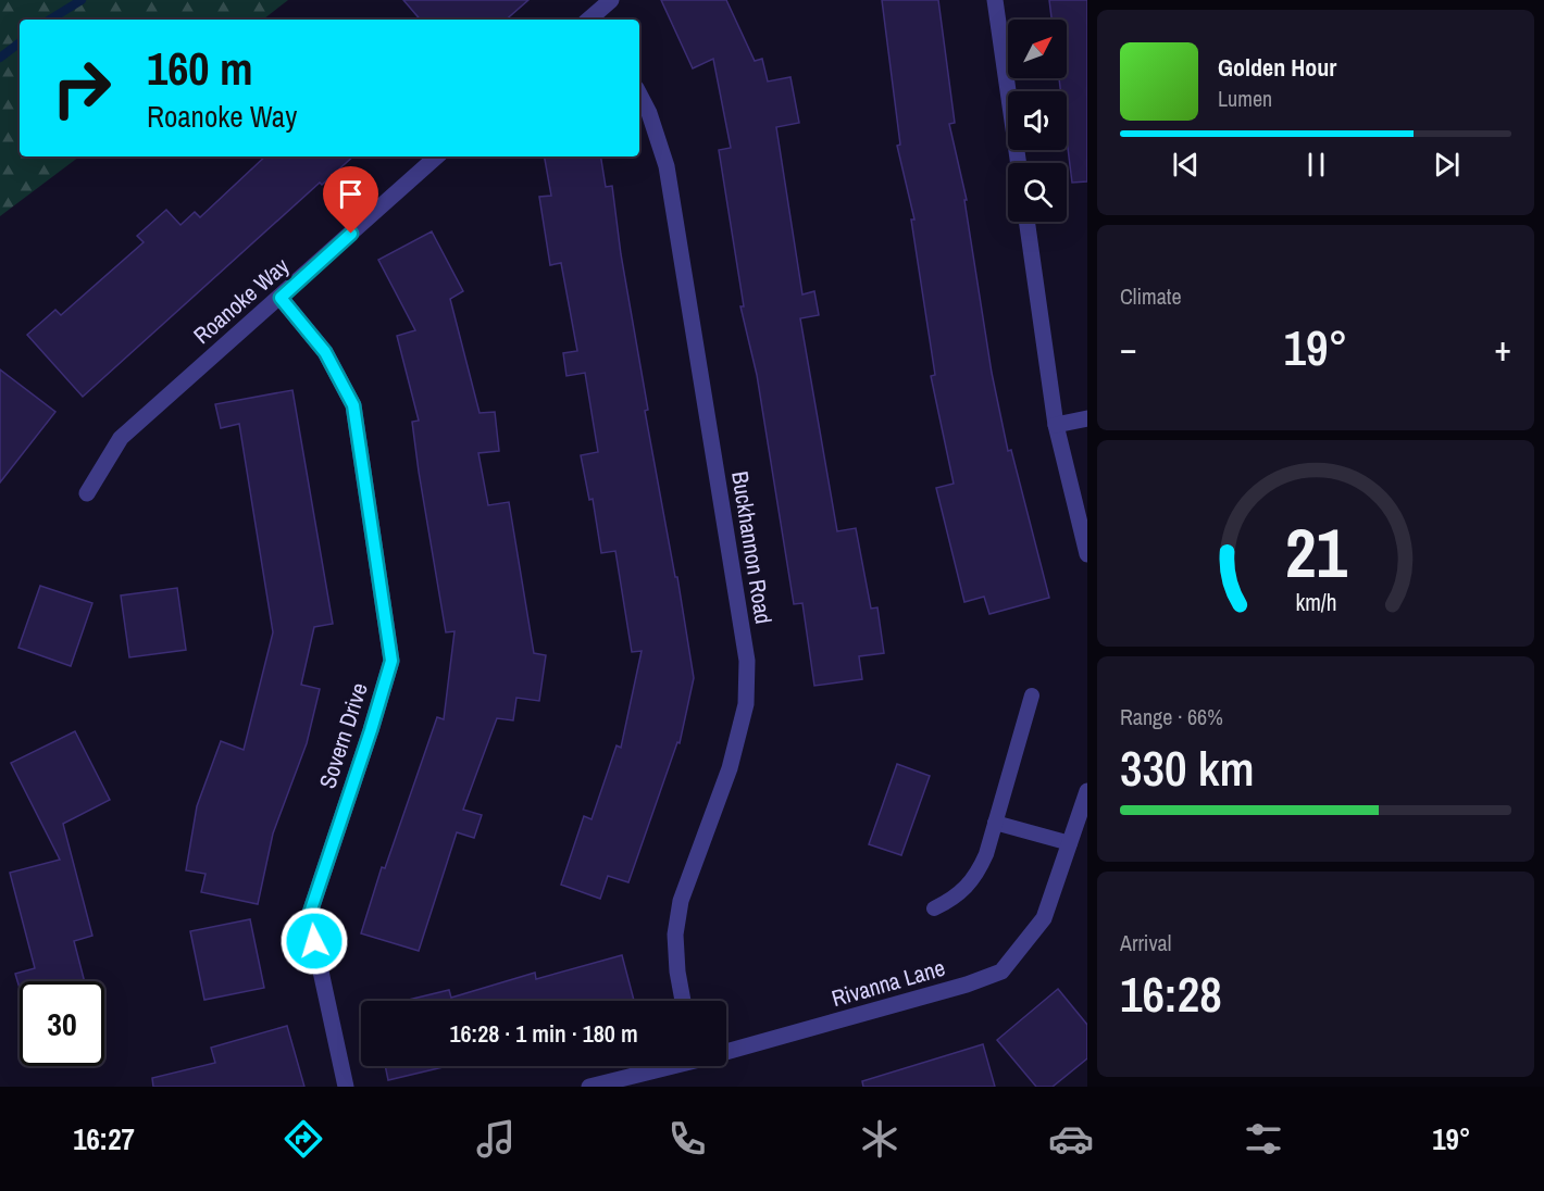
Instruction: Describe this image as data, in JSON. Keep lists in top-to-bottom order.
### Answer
{
  "streets": {
    "street": [
      "Roanoke Way",
      "Buckhannon Road",
      "Sovern Drive",
      "Rivanna Lane"
    ]
  },
  "crossings": [
    ["Roanoke Way", "Sovern Drive"]
  ],
  "north": "top right",
  "page": {
    "turn": ["160 m", "Roanoke Way"],
    "song": ["Golden Hour", "Lumen"],
    "tile": [
      "Climate",
      ["Range · 66%", "330 km"],
      ["Arrival", "16:28"]
    ],
    "heat": ["−", "19°", "+"],
    "limit": "30",
    "trip": "16:28 · 1 min · 180 m",
    "tabs": ["16:27", "19°"],
    "gauge": ["21", "km/h"]
  }
}
